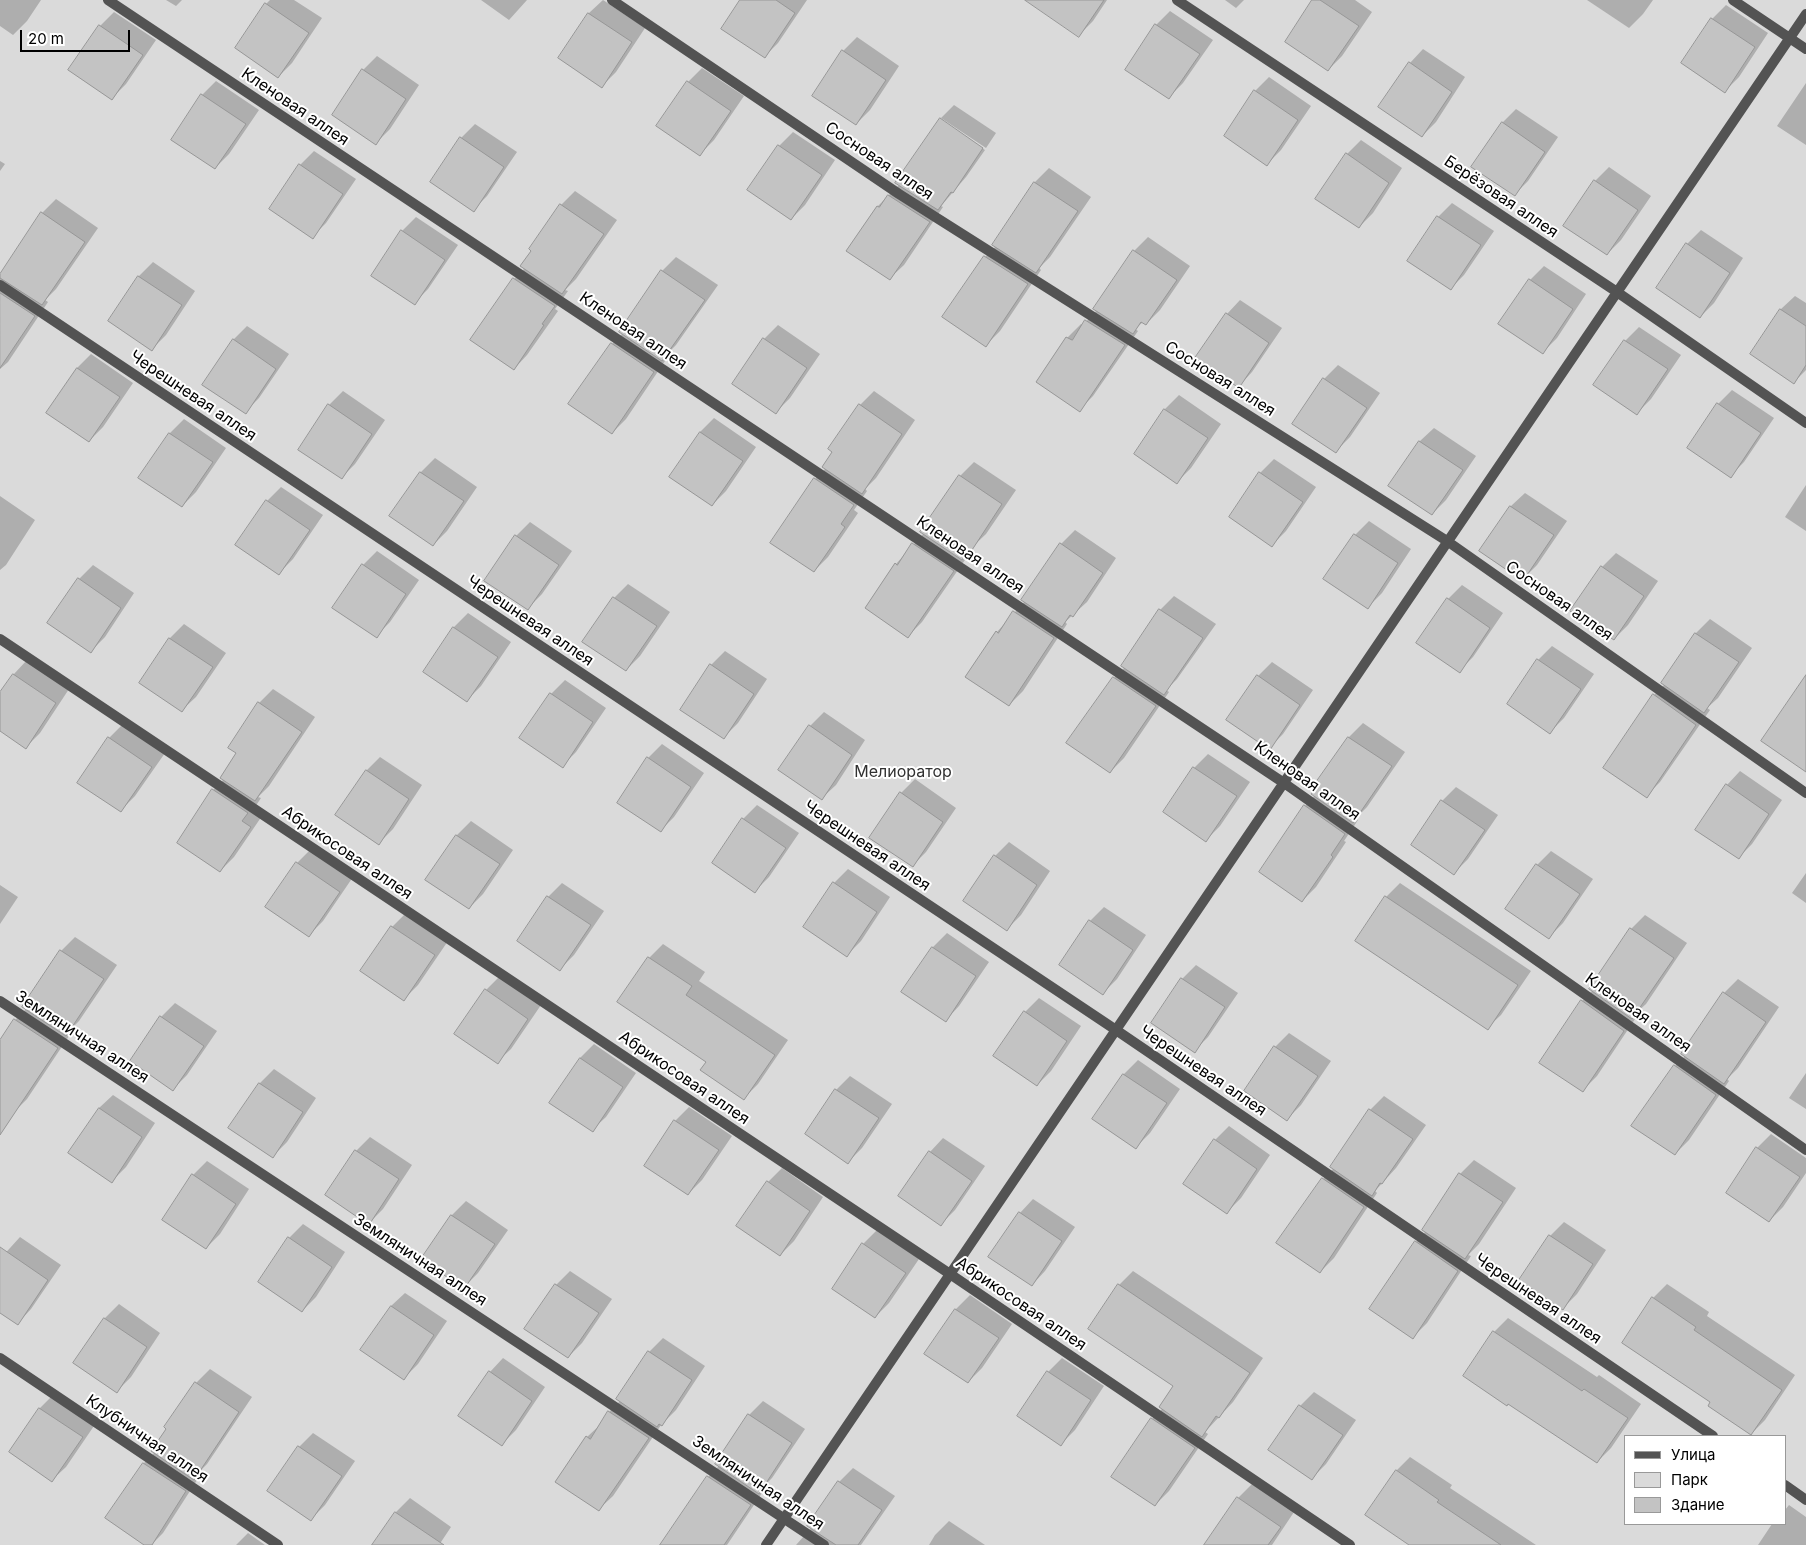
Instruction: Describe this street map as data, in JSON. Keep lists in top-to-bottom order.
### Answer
{
  "streets": {
    "street": [
      "Кленовая аллея",
      "Сосновая аллея",
      "Берёзовая аллея",
      "Черешневая аллея",
      "Абрикосовая аллея",
      "Земляничная аллея",
      "Клубничная аллея"
    ]
  },
  "parks": ["Мелиоратор"],
  "legend": ["Улица", "Парк", "Здание"],
  "scale_bar": "20 m"
}
